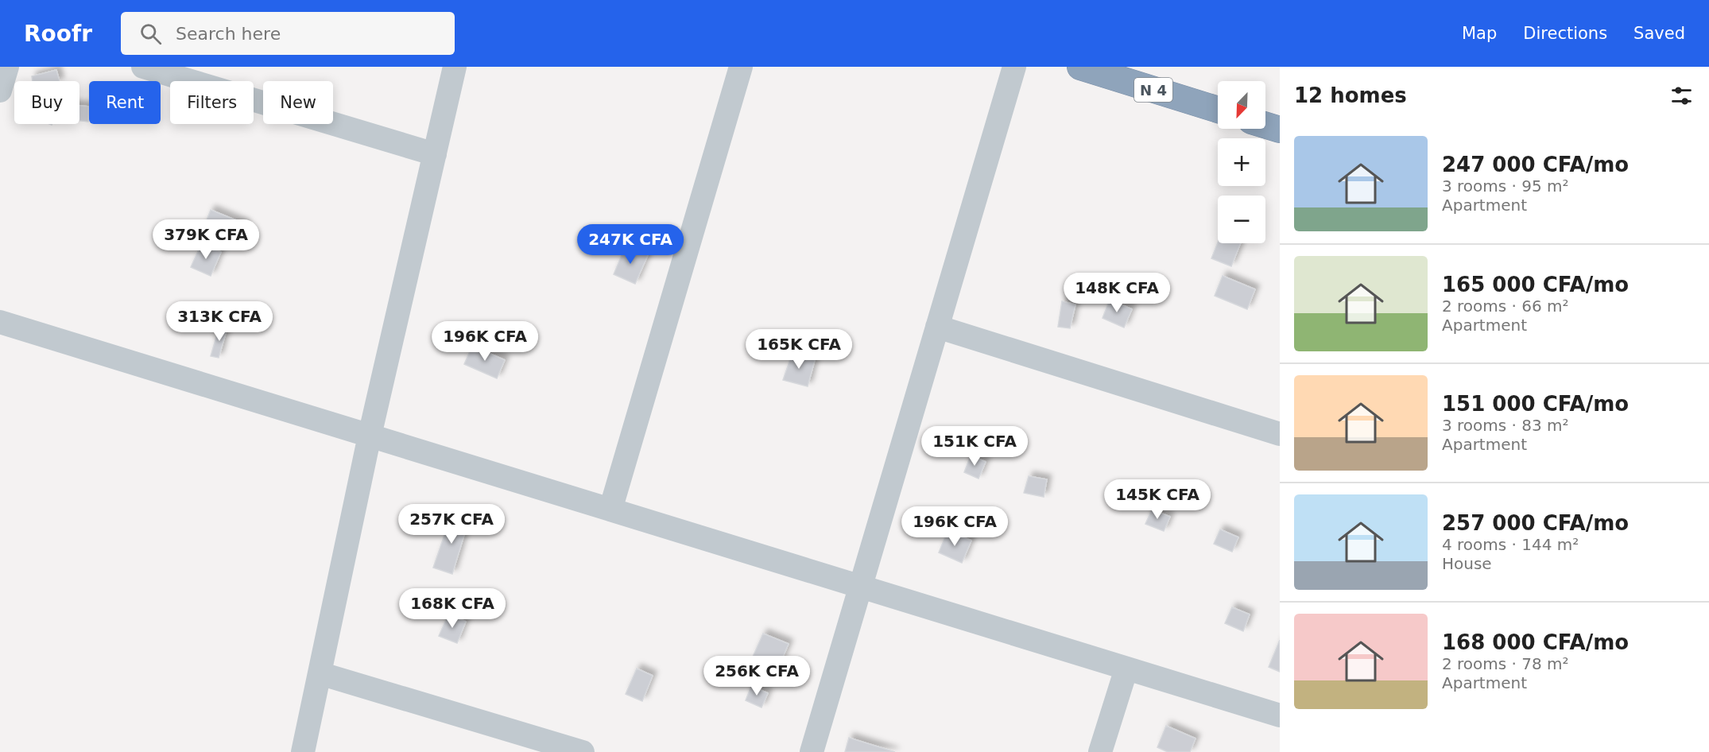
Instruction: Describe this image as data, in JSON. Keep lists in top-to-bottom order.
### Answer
{
  "streets": {
    "highway": ["N 4"]
  },
  "north": "bottom left",
  "page": {
    "header": "Roofr",
    "search": "Search here",
    "nav": ["Map", "Directions", "Saved"],
    "heading": "12 homes",
    "map_buttons": ["+", "−"],
    "chip": [
      "Buy",
      "Rent",
      "Filters",
      "New"
    ],
    "list": [
      {
        "name": "247 000 CFA/mo",
        "note": "3 rooms · 95 m² · Apartment"
      },
      {
        "name": "165 000 CFA/mo",
        "note": "2 rooms · 66 m² · Apartment"
      },
      {
        "name": "151 000 CFA/mo",
        "note": "3 rooms · 83 m² · Apartment"
      },
      {
        "name": "257 000 CFA/mo",
        "note": "4 rooms · 144 m² · House"
      },
      {
        "name": "168 000 CFA/mo",
        "note": "2 rooms · 78 m² · Apartment"
      }
    ],
    "price": [
      "379K CFA",
      "247K CFA",
      "148K CFA",
      "313K CFA",
      "196K CFA",
      "165K CFA",
      "151K CFA",
      "145K CFA",
      "257K CFA",
      "196K CFA",
      "168K CFA",
      "256K CFA"
    ]
  }
}
